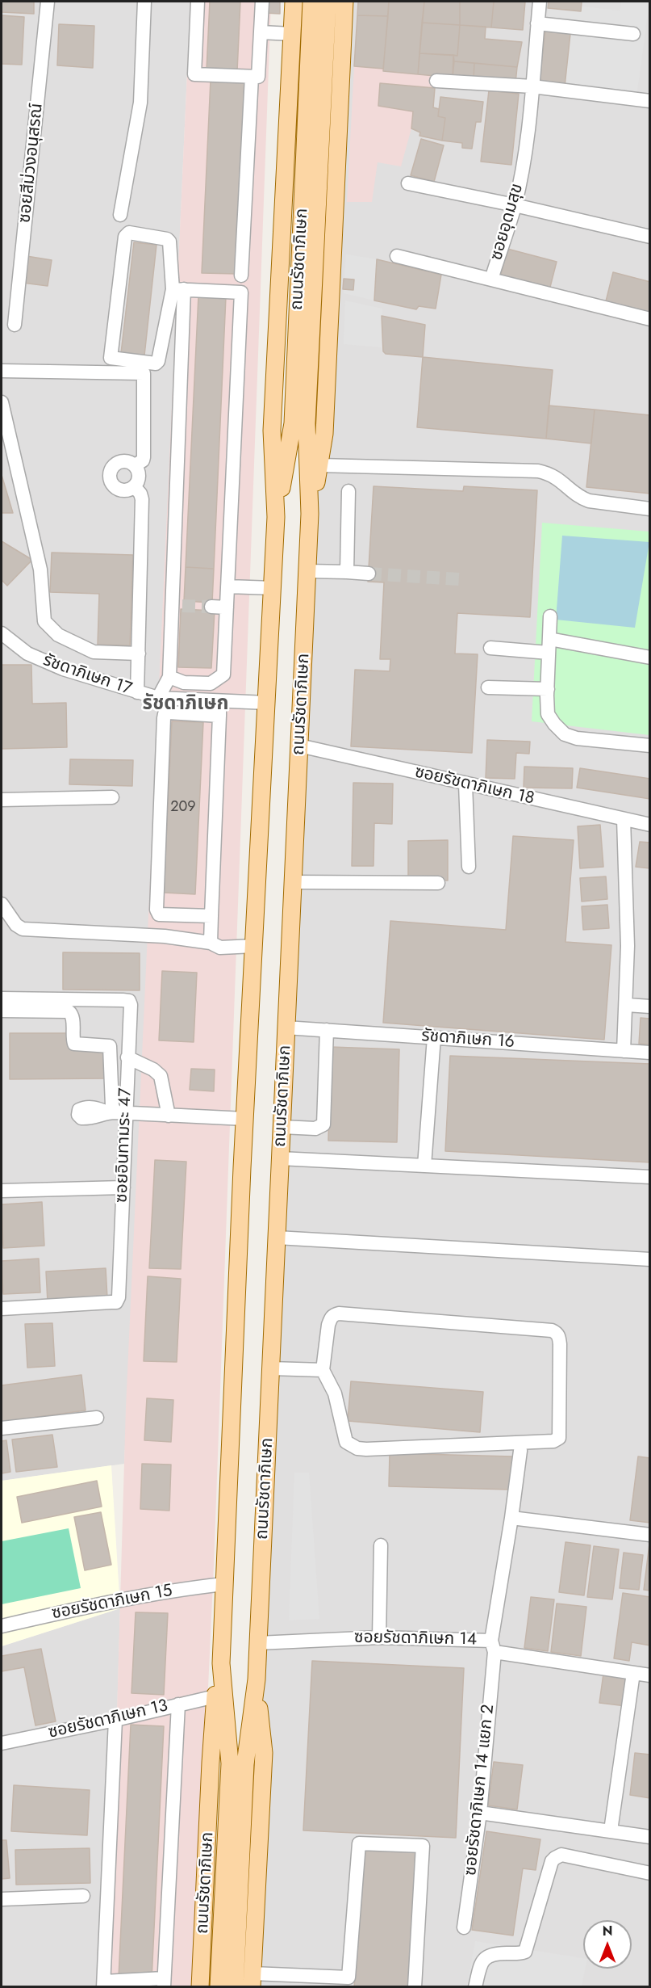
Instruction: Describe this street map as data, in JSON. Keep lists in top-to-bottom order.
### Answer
{
  "streets": {
    "main road": ["ถนนรัชดาภิเษก"],
    "street": [
      "ซอยสีม่วงอนุสรณ์",
      "ซอยอุดมสุข",
      "รัชดาภิเษก 17",
      "ซอยรัชดาภิเษก 18",
      "รัชดาภิเษก 16",
      "ซอยอินทามระ 47",
      "ซอยรัชดาภิเษก 15",
      "ซอยรัชดาภิเษก 14",
      "ซอยรัชดาภิเษก 13",
      "ซอยรัชดาภิเษก 14 แยก 2"
    ]
  },
  "crossings": [
    ["ถนนรัชดาภิเษก", "รัชดาภิเษก 17"],
    ["ถนนรัชดาภิเษก", "ซอยรัชดาภิเษก 18"],
    ["ถนนรัชดาภิเษก", "รัชดาภิเษก 16"],
    ["ถนนรัชดาภิเษก", "ซอยรัชดาภิเษก 15"],
    ["ถนนรัชดาภิเษก", "ซอยรัชดาภิเษก 14"],
    ["ถนนรัชดาภิเษก", "ซอยรัชดาภิเษก 13"],
    ["ซอยรัชดาภิเษก 14", "ซอยรัชดาภิเษก 14 แยก 2"]
  ],
  "districts": ["รัชดาภิเษก"],
  "house_numbers": ["209"],
  "north": "top"
}
